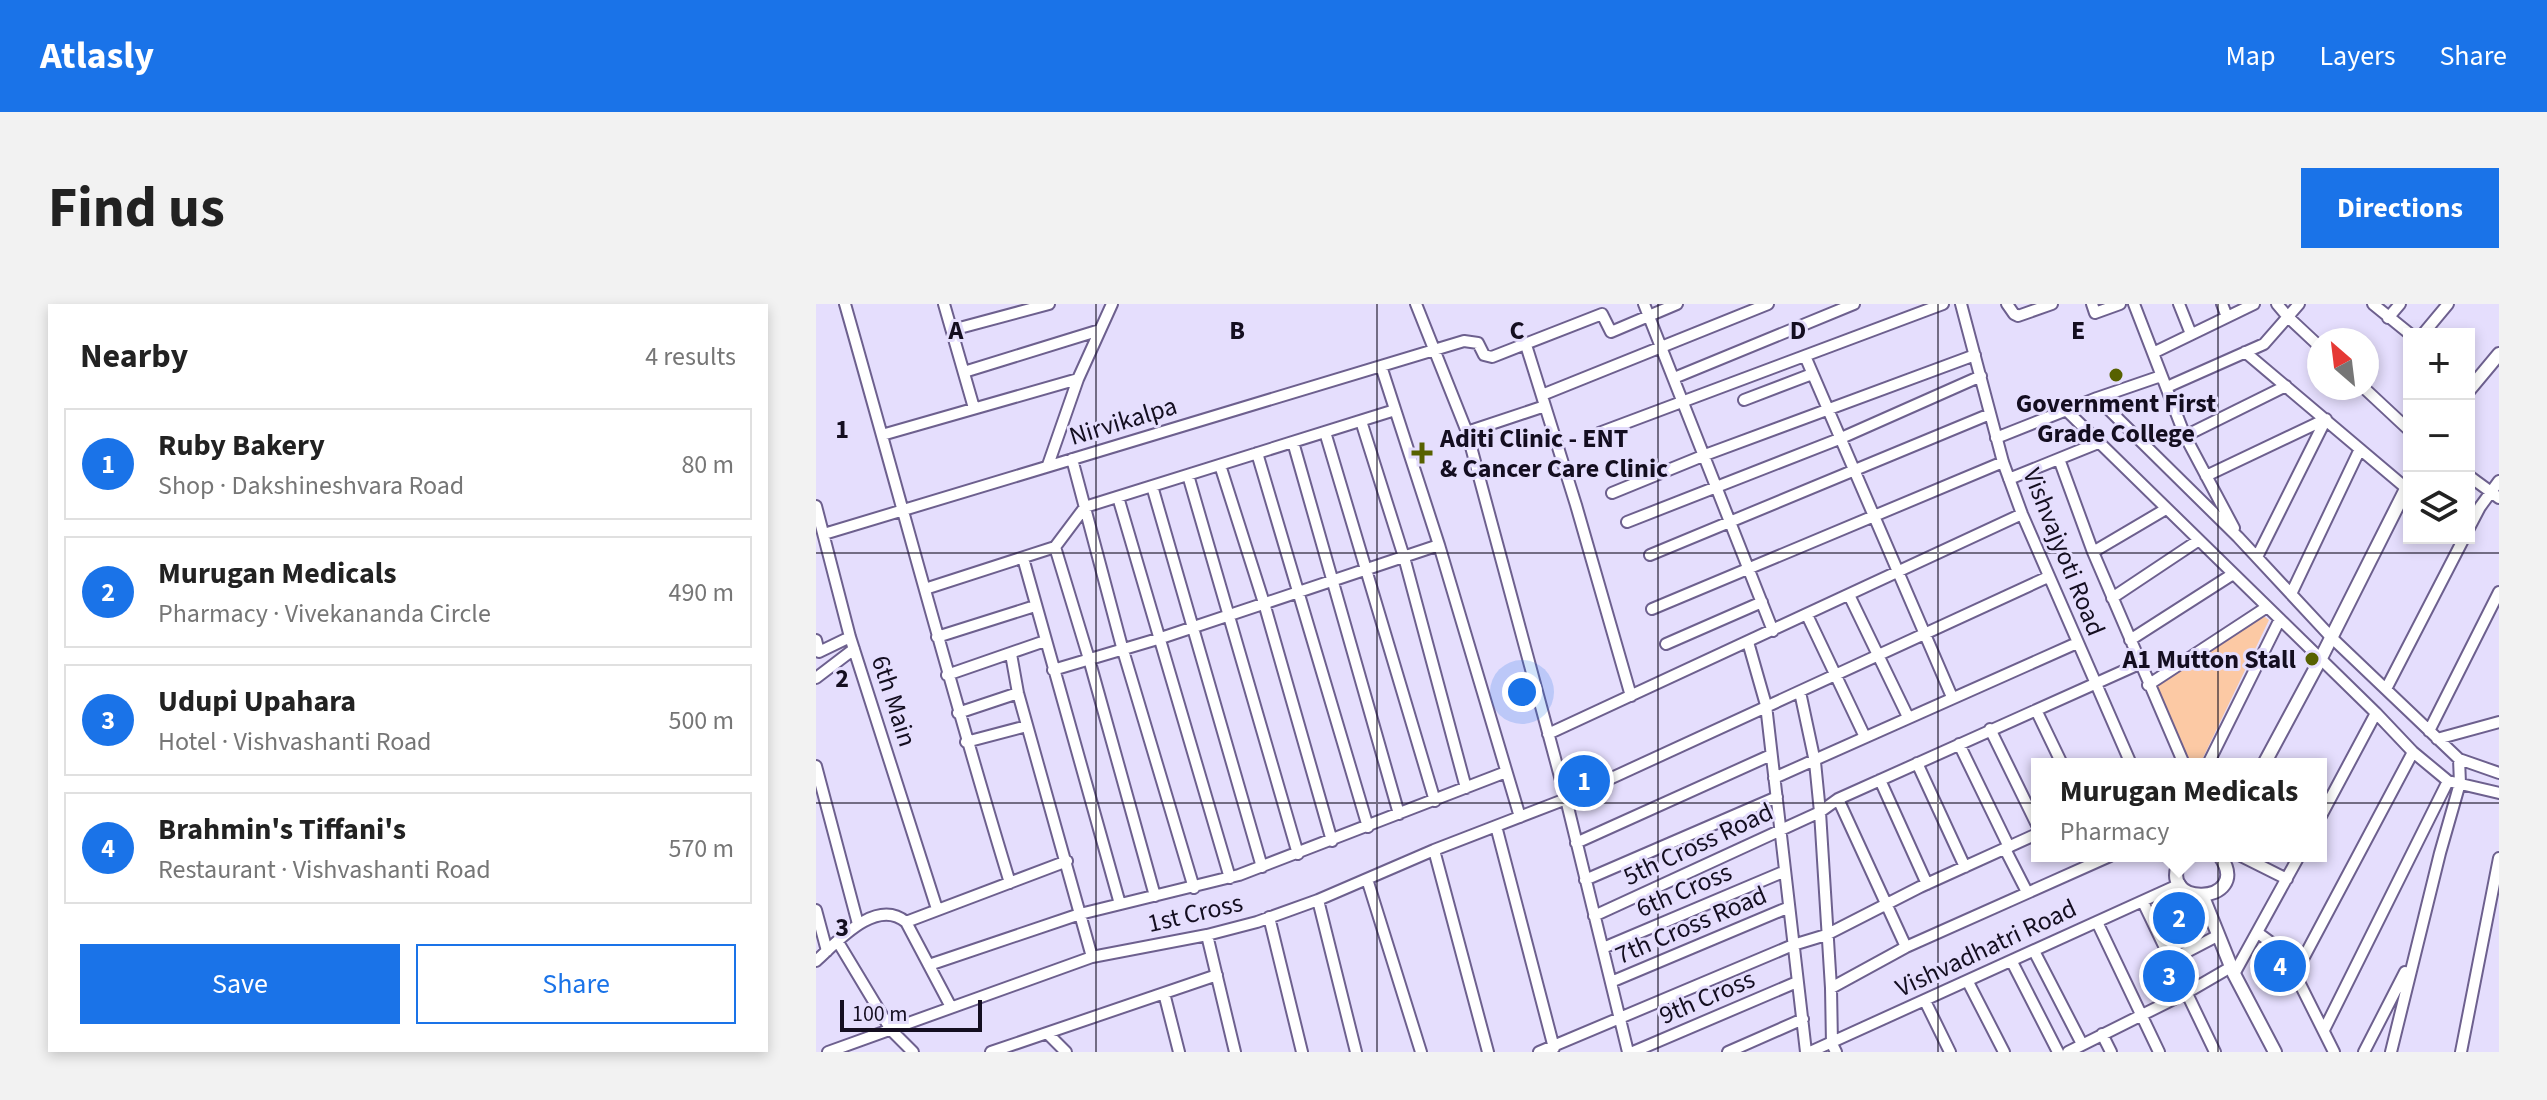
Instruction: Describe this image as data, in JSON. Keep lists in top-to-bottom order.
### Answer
{
  "streets": {
    "street": [
      "Nirvikalpa",
      "Vishvajyoti Road",
      "6th Main",
      "5th Cross Road",
      "6th Cross",
      "1st Cross",
      "7th Cross Road",
      "Vishvadhatri Road",
      "9th Cross"
    ]
  },
  "crossings": [
    ["Nirvikalpa", "6th Main"],
    ["Vishvajyoti Road", "5th Cross Road"],
    ["Vishvajyoti Road", "1st Cross"]
  ],
  "places": {
    "other": ["Government First Grade College", "A1 Mutton Stall"],
    "health": ["Aditi Clinic - ENT & Cancer Care Clinic"]
  },
  "scale_bar": "100 m",
  "north": "top left",
  "page": {
    "header": "Atlasly",
    "nav": ["Map", "Layers", "Share"],
    "buttons": [
      "Directions",
      ["Save", "Share"]
    ],
    "title": "Find us",
    "heading": ["Nearby", "4 results"],
    "map_buttons": ["+", "−"],
    "list": [
      {
        "mark": "1",
        "name": "Ruby Bakery",
        "note": "Shop · Dakshineshvara Road",
        "value": "80 m"
      },
      {
        "mark": "2",
        "name": "Murugan Medicals",
        "note": "Pharmacy · Vivekananda Circle",
        "value": "490 m"
      },
      {
        "mark": "3",
        "name": "Udupi Upahara",
        "note": "Hotel · Vishvashanti Road",
        "value": "500 m"
      },
      {
        "mark": "4",
        "name": "Brahmin's Tiffani's",
        "note": "Restaurant · Vishvashanti Road",
        "value": "570 m"
      }
    ],
    "pins": [
      "1",
      "2",
      "4",
      "3"
    ],
    "popup": ["Murugan Medicals", "Pharmacy"],
    "scale": "100 m"
  },
  "grid": {
    "columns": [
      "A",
      "B",
      "C",
      "D",
      "E"
    ],
    "rows": ["1", "2", "3"]
  }
}
